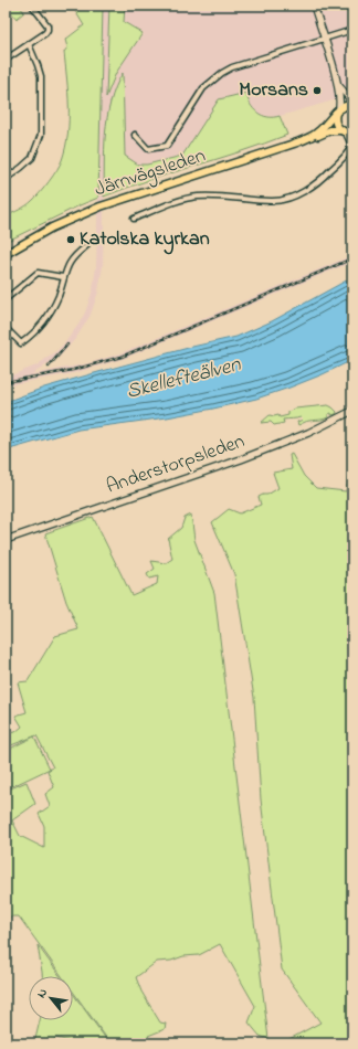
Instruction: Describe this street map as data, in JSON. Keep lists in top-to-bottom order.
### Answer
{
  "streets": {
    "main road": ["Järnvägsleden", "Anderstorpsleden"]
  },
  "water": ["Skellefteälven"],
  "places": ["Morsans", "Katolska kyrkan"],
  "north": "top left"
}
